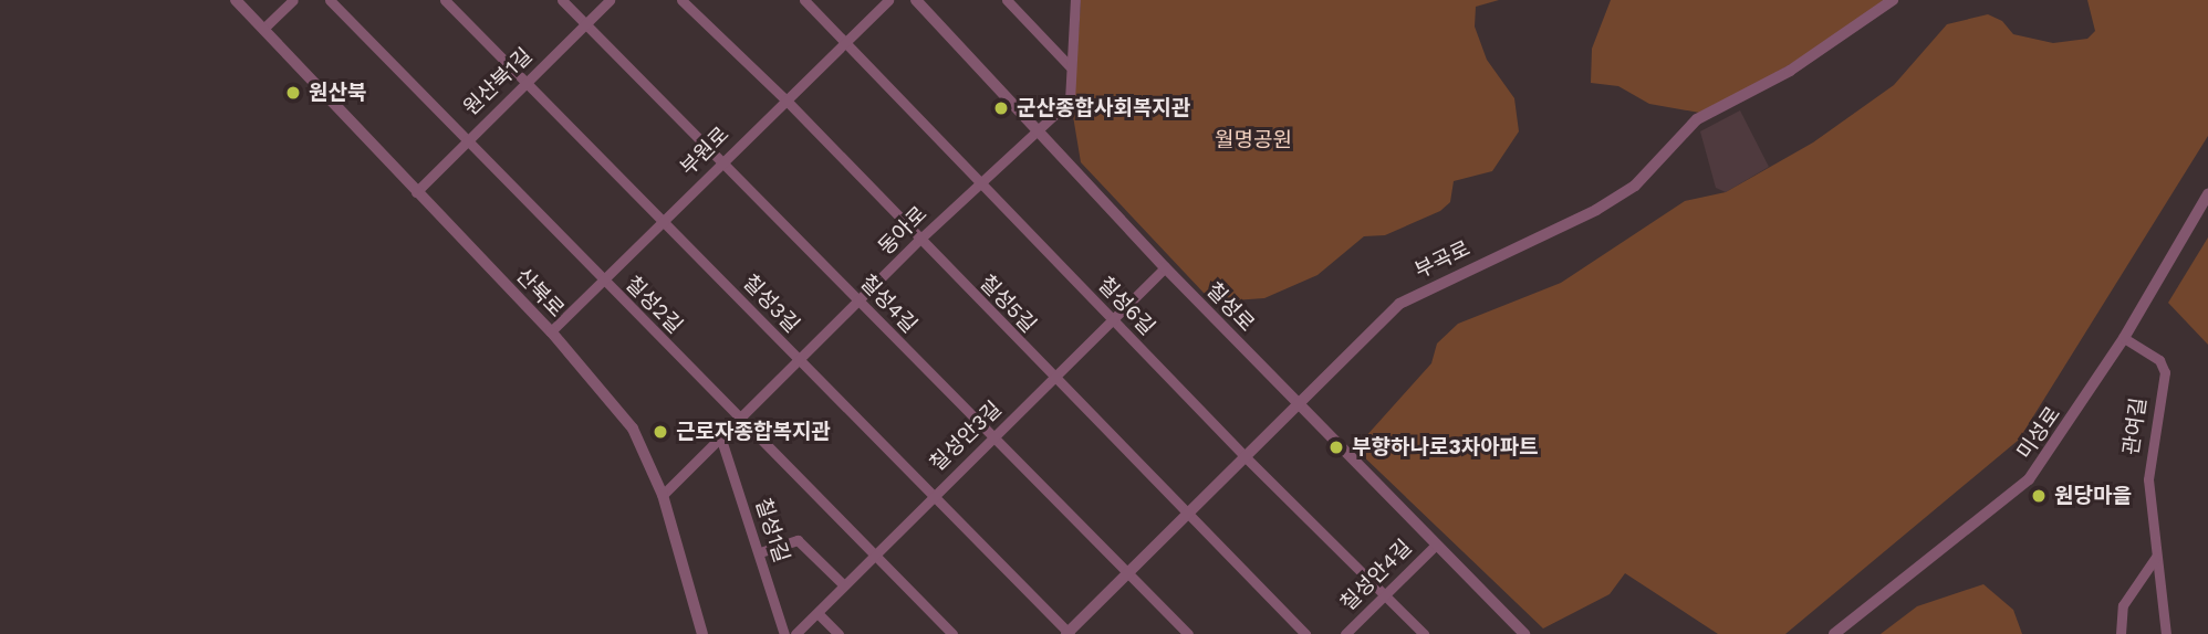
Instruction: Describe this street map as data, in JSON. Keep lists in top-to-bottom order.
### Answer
{
  "streets": {
    "street": [
      "원산북1길",
      "부원로",
      "동아로",
      "부곡로",
      "산북로",
      "칠성3길",
      "칠성4길",
      "칠성5길",
      "칠성2길",
      "칠성6길",
      "칠성로",
      "관여길",
      "미성로",
      "칠성안3길",
      "칠성1길",
      "칠성안4길"
    ]
  },
  "crossings": [
    ["원산북1길", "산북로"],
    ["원산북1길", "칠성3길"],
    ["원산북1길", "칠성4길"],
    ["원산북1길", "칠성2길"],
    ["부원로", "산북로"],
    ["부원로", "칠성3길"],
    ["부원로", "칠성4길"],
    ["부원로", "칠성5길"],
    ["부원로", "칠성2길"],
    ["부원로", "칠성6길"],
    ["동아로", "산북로"],
    ["동아로", "칠성3길"],
    ["동아로", "칠성4길"],
    ["동아로", "칠성5길"],
    ["동아로", "칠성2길"],
    ["동아로", "칠성6길"],
    ["동아로", "칠성로"],
    ["동아로", "칠성1길"],
    ["부곡로", "칠성3길"],
    ["부곡로", "칠성4길"],
    ["부곡로", "칠성5길"],
    ["부곡로", "칠성6길"],
    ["부곡로", "칠성로"],
    ["칠성3길", "칠성안3길"],
    ["칠성4길", "칠성안3길"],
    ["칠성5길", "칠성안3길"],
    ["칠성2길", "칠성안3길"],
    ["칠성6길", "칠성안3길"],
    ["칠성6길", "칠성안4길"],
    ["칠성로", "칠성안3길"],
    ["칠성로", "칠성안4길"],
    ["관여길", "미성로"]
  ],
  "parks": ["월명공원"],
  "places": [
    "원산북",
    "군산종합사회복지관",
    "근로자종합복지관",
    "부향하나로3차아파트",
    "원당마을"
  ]
}
